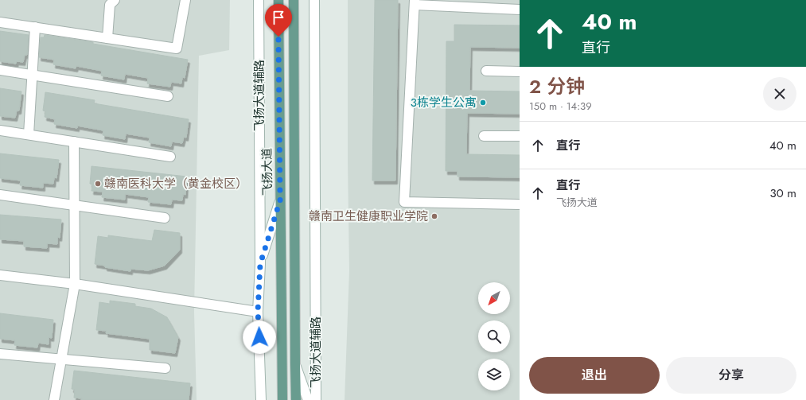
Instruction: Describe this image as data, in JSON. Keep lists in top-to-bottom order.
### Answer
{
  "streets": {
    "main road": ["飞扬大道"],
    "street": ["飞扬大道辅路"]
  },
  "places": ["3栋学生公寓", "赣南医科大学（黄金校区）", "赣南卫生健康职业学院"],
  "north": "bottom left",
  "page": {
    "turn": ["40 m", "直行"],
    "heading": ["2 分钟", "150 m · 14:39"],
    "list": [
      {
        "name": "直行",
        "value": "40 m"
      },
      {
        "name": "直行",
        "note": "飞扬大道",
        "value": "30 m"
      }
    ],
    "buttons": ["退出", "分享"]
  }
}
